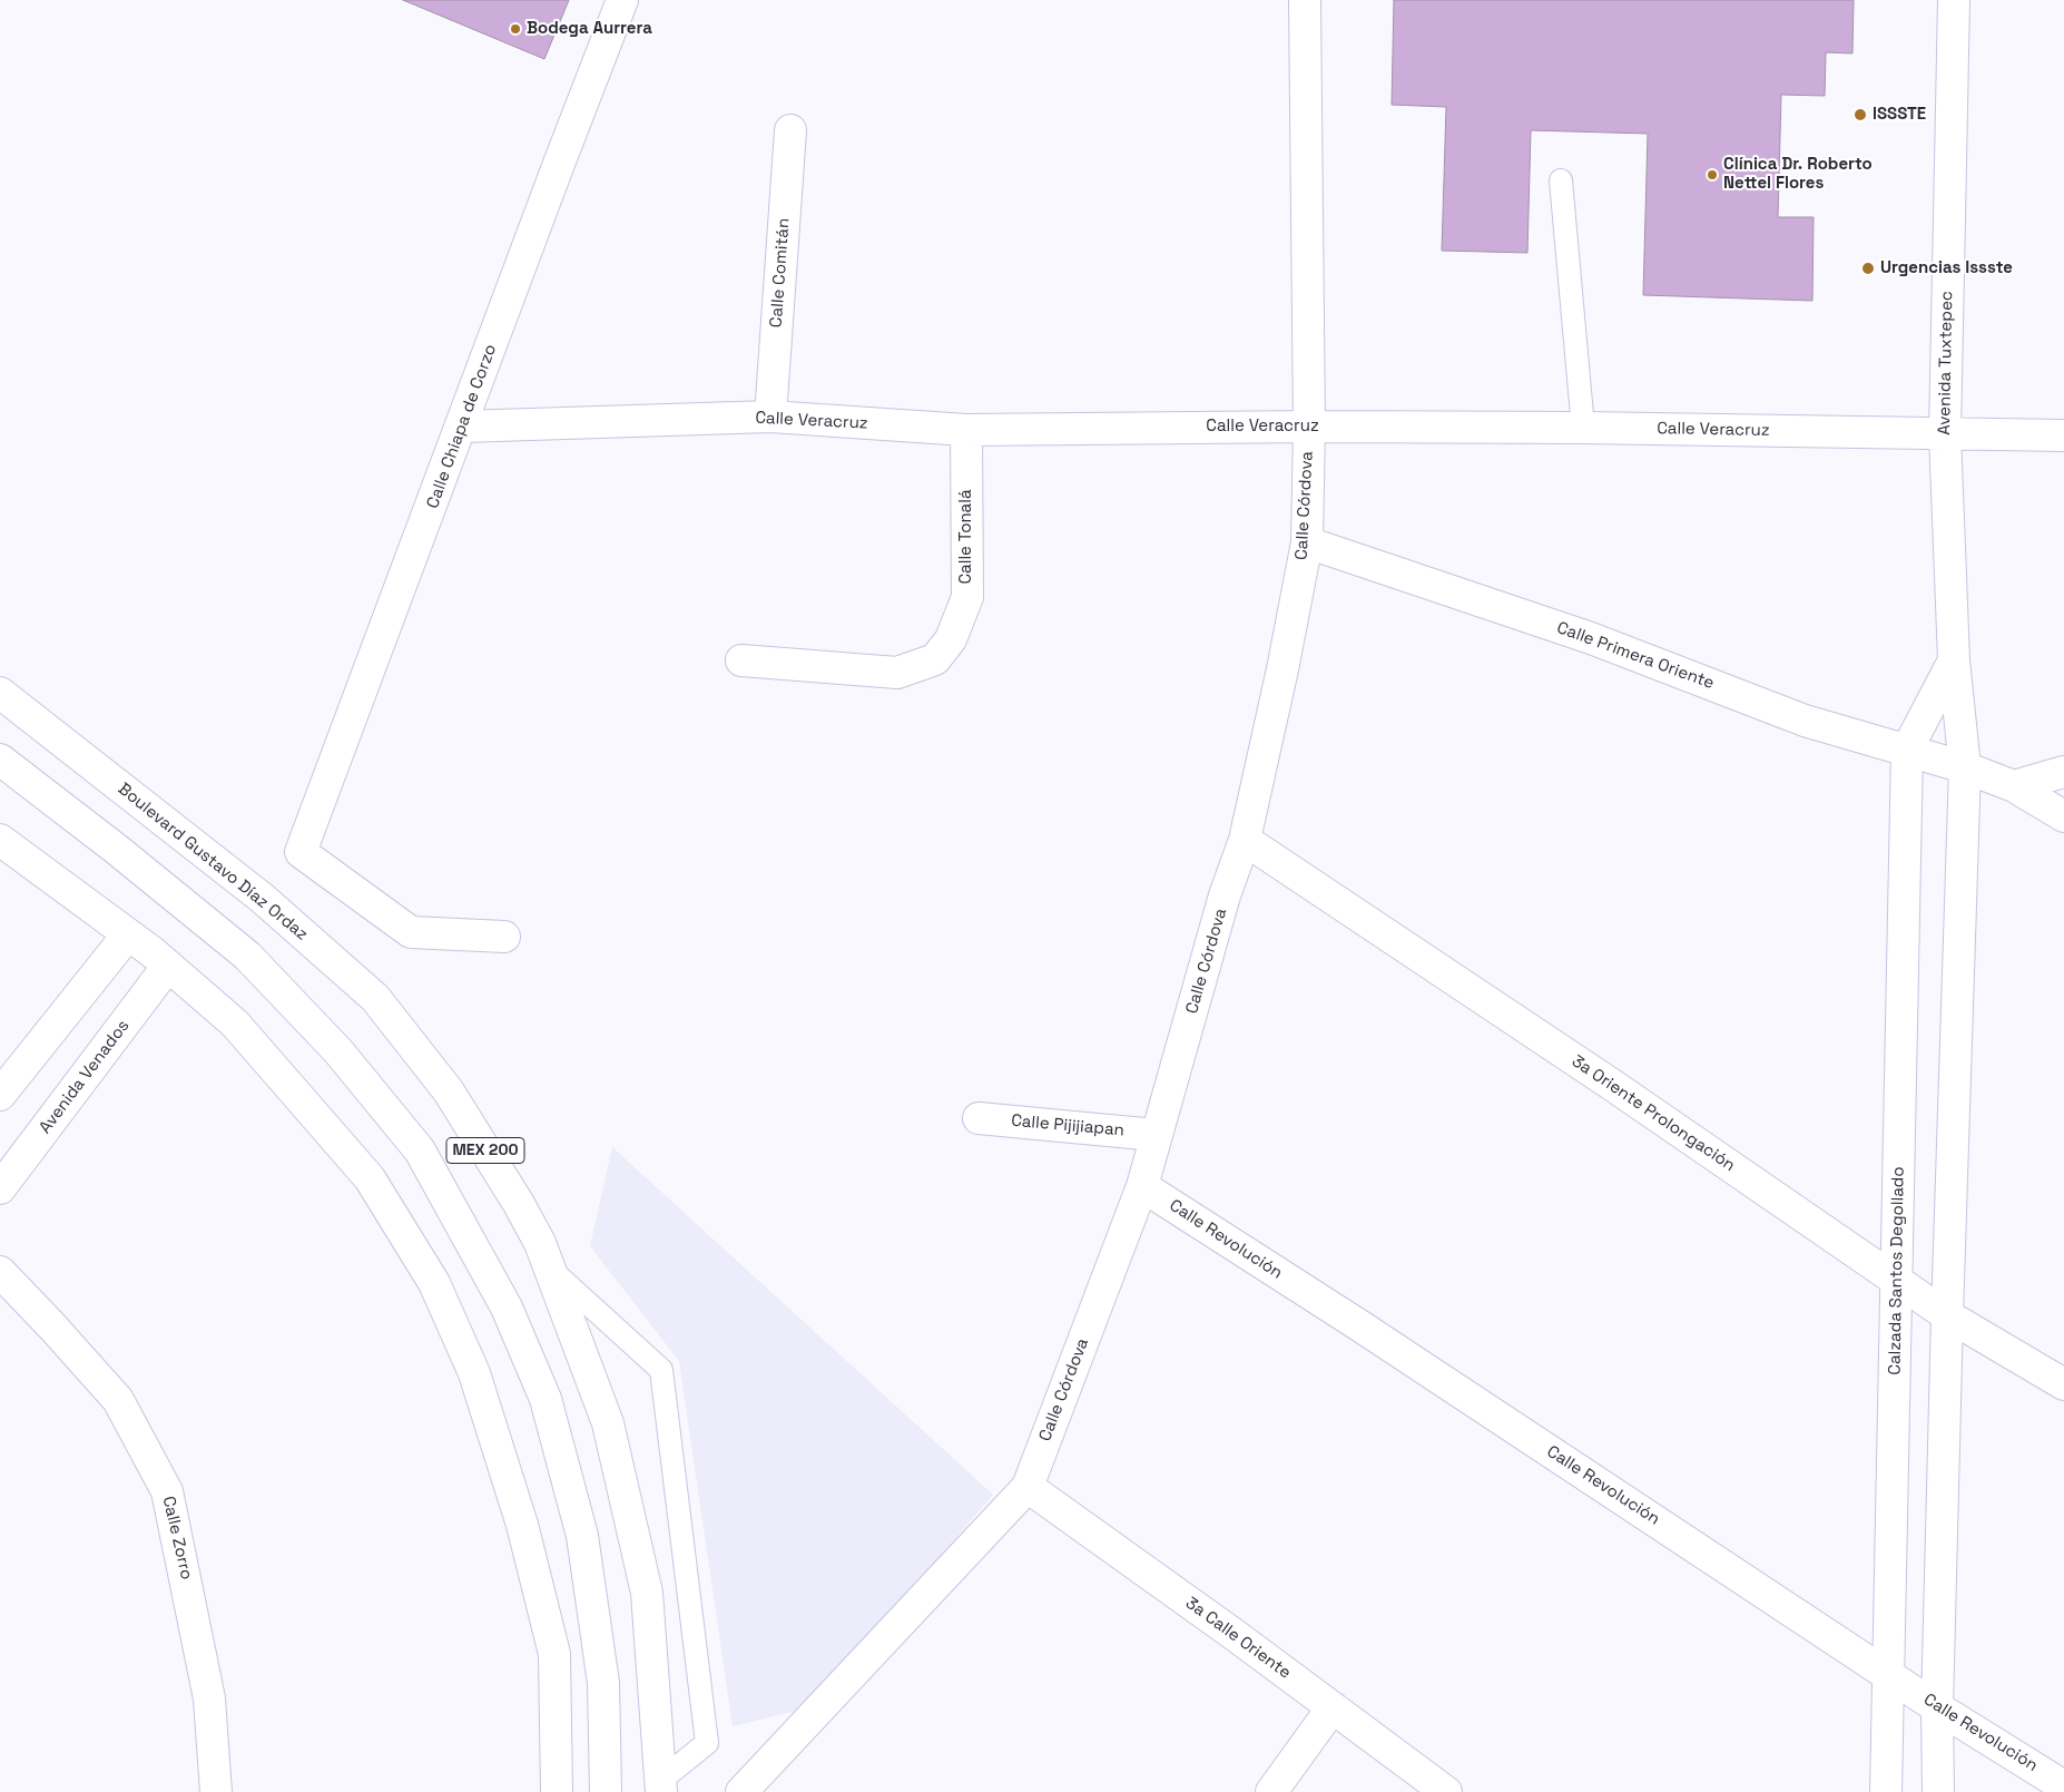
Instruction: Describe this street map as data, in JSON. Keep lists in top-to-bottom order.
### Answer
{
  "streets": {
    "main road": [
      "Calle Comitán",
      "Avenida Tuxtepec",
      "Calle Veracruz",
      "Calle Chiapa de Corzo",
      "Calle Córdova",
      "Calle Tonalá",
      "Calle Primera Oriente",
      "Boulevard Gustavo Díaz Ordaz",
      "Avenida Venados",
      "3a Oriente Prolongación",
      "Calle Pijijiapan",
      "MEX 200",
      "Calle Revolución",
      "Calzada Santos Degollado",
      "Calle Zorro",
      "3a Calle Oriente"
    ]
  },
  "crossings": [
    ["Calle Comitán", "Calle Veracruz"],
    ["Avenida Tuxtepec", "Calle Veracruz"],
    ["Avenida Tuxtepec", "Calle Primera Oriente"],
    ["Avenida Tuxtepec", "Calzada Santos Degollado"],
    ["Calle Veracruz", "Calle Chiapa de Corzo"],
    ["Calle Veracruz", "Calle Córdova"],
    ["Calle Veracruz", "Calle Tonalá"],
    ["Calle Córdova", "Calle Primera Oriente"],
    ["Calle Córdova", "3a Oriente Prolongación"],
    ["Calle Córdova", "Calle Pijijiapan"],
    ["Calle Córdova", "Calle Revolución"],
    ["Calle Córdova", "3a Calle Oriente"],
    ["Calle Primera Oriente", "Calzada Santos Degollado"],
    ["3a Oriente Prolongación", "Calzada Santos Degollado"],
    ["Calle Revolución", "Calzada Santos Degollado"]
  ],
  "places": [
    "Bodega Aurrera",
    "ISSSTE",
    "Clínica Dr. Roberto Nettel Flores",
    "Urgencias Issste"
  ]
}
